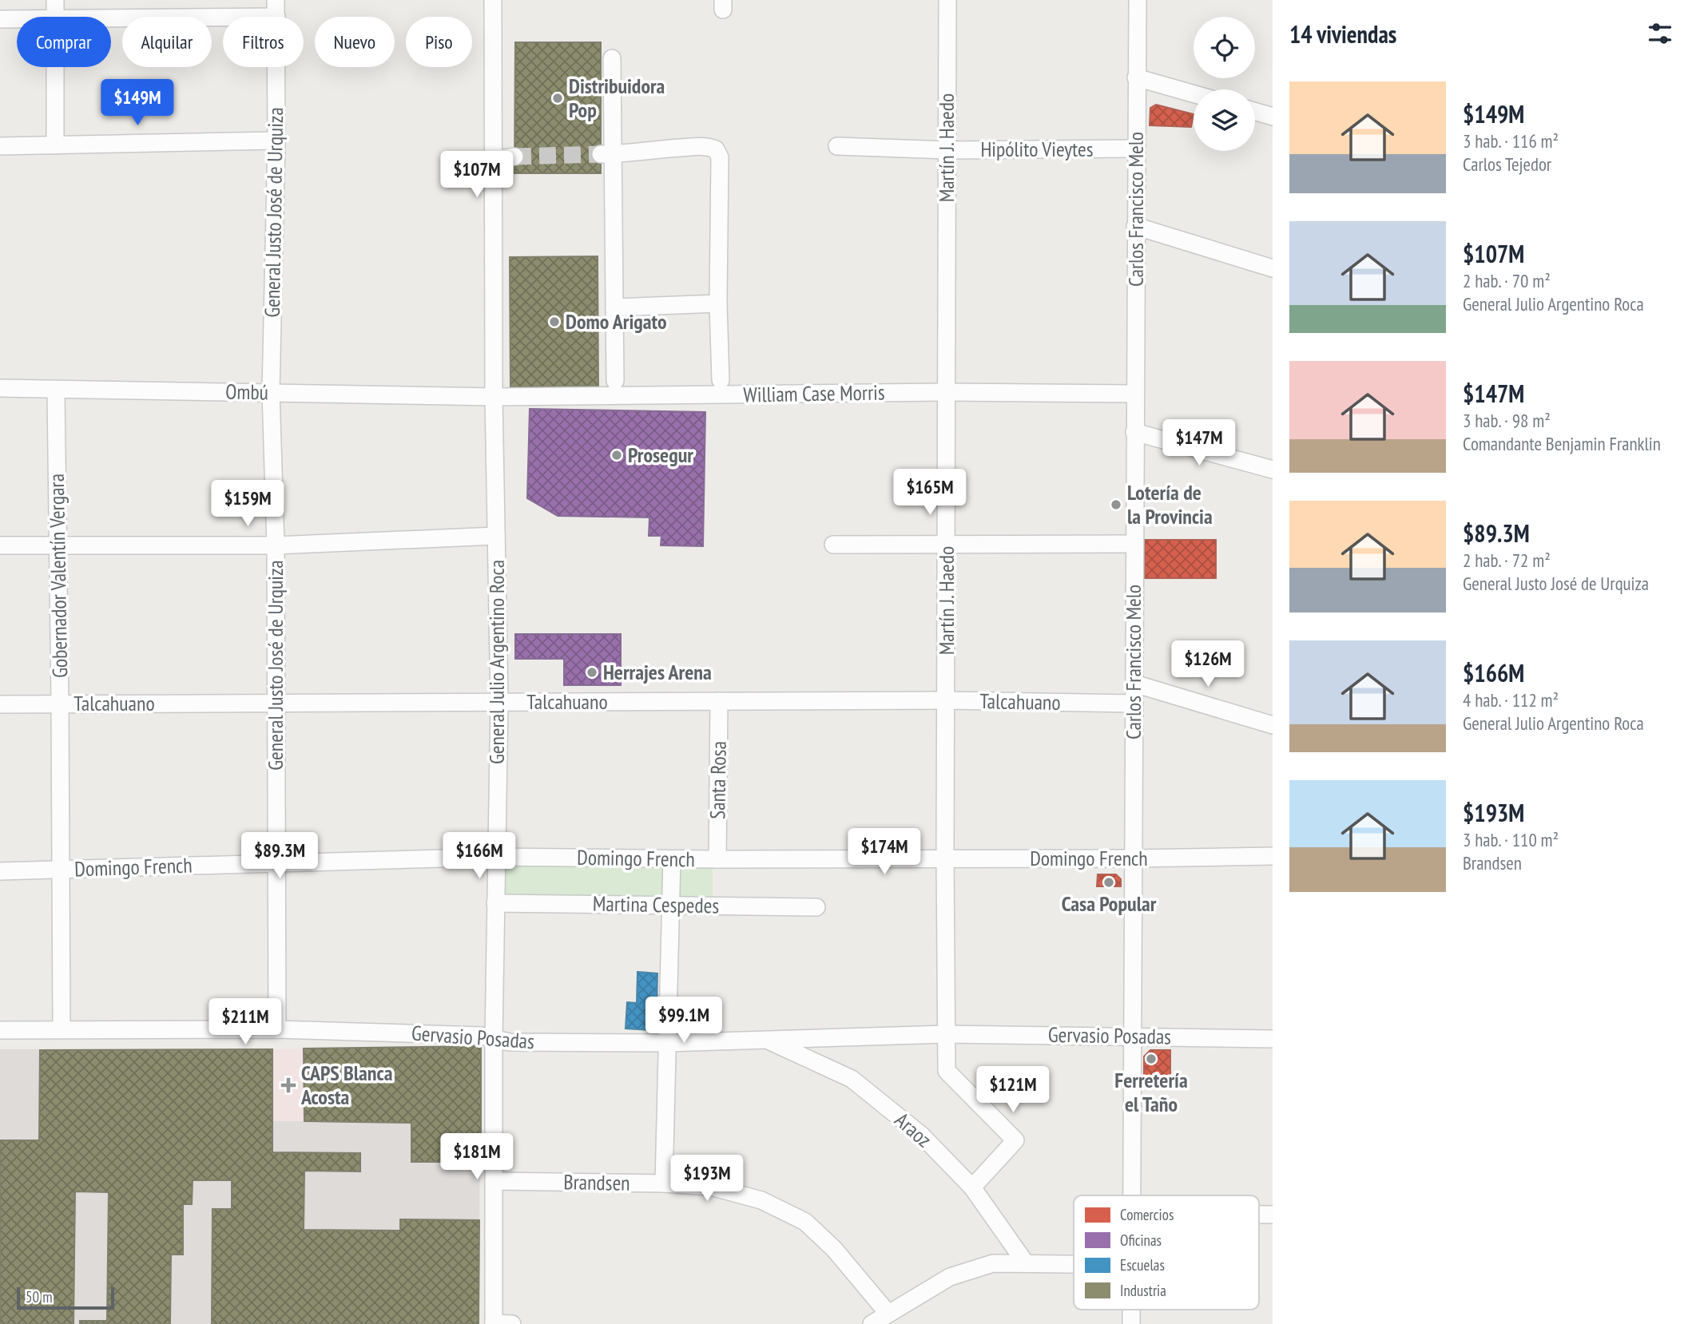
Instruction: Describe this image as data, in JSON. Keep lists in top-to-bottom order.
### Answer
{
  "streets": {
    "street": [
      "Martín J. Haedo",
      "Hipólito Vieytes",
      "Carlos Francisco Melo",
      "General Justo José de Urquiza",
      "Ombú",
      "William Case Morris",
      "Gobernador Valentín Vergara",
      "General Julio Argentino Roca",
      "Talcahuano",
      "Santa Rosa",
      "Domingo French",
      "Martina Cespedes",
      "Gervasio Posadas",
      "Araoz",
      "Brandsen"
    ]
  },
  "crossings": [
    ["Martín J. Haedo", "Hipólito Vieytes"],
    ["Martín J. Haedo", "William Case Morris"],
    ["Martín J. Haedo", "Talcahuano"],
    ["Martín J. Haedo", "Domingo French"],
    ["Martín J. Haedo", "Gervasio Posadas"],
    ["Hipólito Vieytes", "Carlos Francisco Melo"],
    ["Carlos Francisco Melo", "William Case Morris"],
    ["Carlos Francisco Melo", "Talcahuano"],
    ["Carlos Francisco Melo", "Domingo French"],
    ["Carlos Francisco Melo", "Gervasio Posadas"],
    ["General Justo José de Urquiza", "Ombú"],
    ["General Justo José de Urquiza", "Talcahuano"],
    ["General Justo José de Urquiza", "Domingo French"],
    ["General Justo José de Urquiza", "Gervasio Posadas"],
    ["Ombú", "William Case Morris"],
    ["Ombú", "Gobernador Valentín Vergara"],
    ["Ombú", "General Julio Argentino Roca"],
    ["William Case Morris", "General Julio Argentino Roca"],
    ["Gobernador Valentín Vergara", "Talcahuano"],
    ["Gobernador Valentín Vergara", "Domingo French"],
    ["Gobernador Valentín Vergara", "Gervasio Posadas"],
    ["General Julio Argentino Roca", "Talcahuano"],
    ["General Julio Argentino Roca", "Domingo French"],
    ["General Julio Argentino Roca", "Martina Cespedes"],
    ["General Julio Argentino Roca", "Gervasio Posadas"],
    ["General Julio Argentino Roca", "Brandsen"],
    ["Talcahuano", "Santa Rosa"],
    ["Santa Rosa", "Domingo French"],
    ["Gervasio Posadas", "Araoz"]
  ],
  "places": {
    "other": [
      "Distribuidora Pop",
      "Domo Arigato",
      "Prosegur",
      "Lotería de la Provincia",
      "Herrajes Arena",
      "Casa Popular",
      "Ferretería el Taño"
    ],
    "health": ["CAPS Blanca Acosta"]
  },
  "legend": [
    "Comercios",
    "Oficinas",
    "Escuelas",
    "Industria"
  ],
  "scale_bar": "50 m",
  "page": {
    "heading": "14 viviendas",
    "chip": [
      "Comprar",
      "Alquilar",
      "Filtros",
      "Nuevo",
      "Piso"
    ],
    "list": [
      {
        "name": "$149M",
        "note": "3 hab. · 116 m² · Carlos Tejedor"
      },
      {
        "name": "$107M",
        "note": "2 hab. · 70 m² · General Julio Argentino Roca"
      },
      {
        "name": "$147M",
        "note": "3 hab. · 98 m² · Comandante Benjamin Franklin"
      },
      {
        "name": "$89.3M",
        "note": "2 hab. · 72 m² · General Justo José de Urquiza"
      },
      {
        "name": "$166M",
        "note": "4 hab. · 112 m² · General Julio Argentino Roca"
      },
      {
        "name": "$193M",
        "note": "3 hab. · 110 m² · Brandsen"
      }
    ],
    "price": [
      "$149M",
      "$107M",
      "$147M",
      "$165M",
      "$159M",
      "$126M",
      "$174M",
      "$89.3M",
      "$166M",
      "$99.1M",
      "$211M",
      "$121M",
      "$181M",
      "$193M"
    ],
    "scale": "50 m"
  }
}
